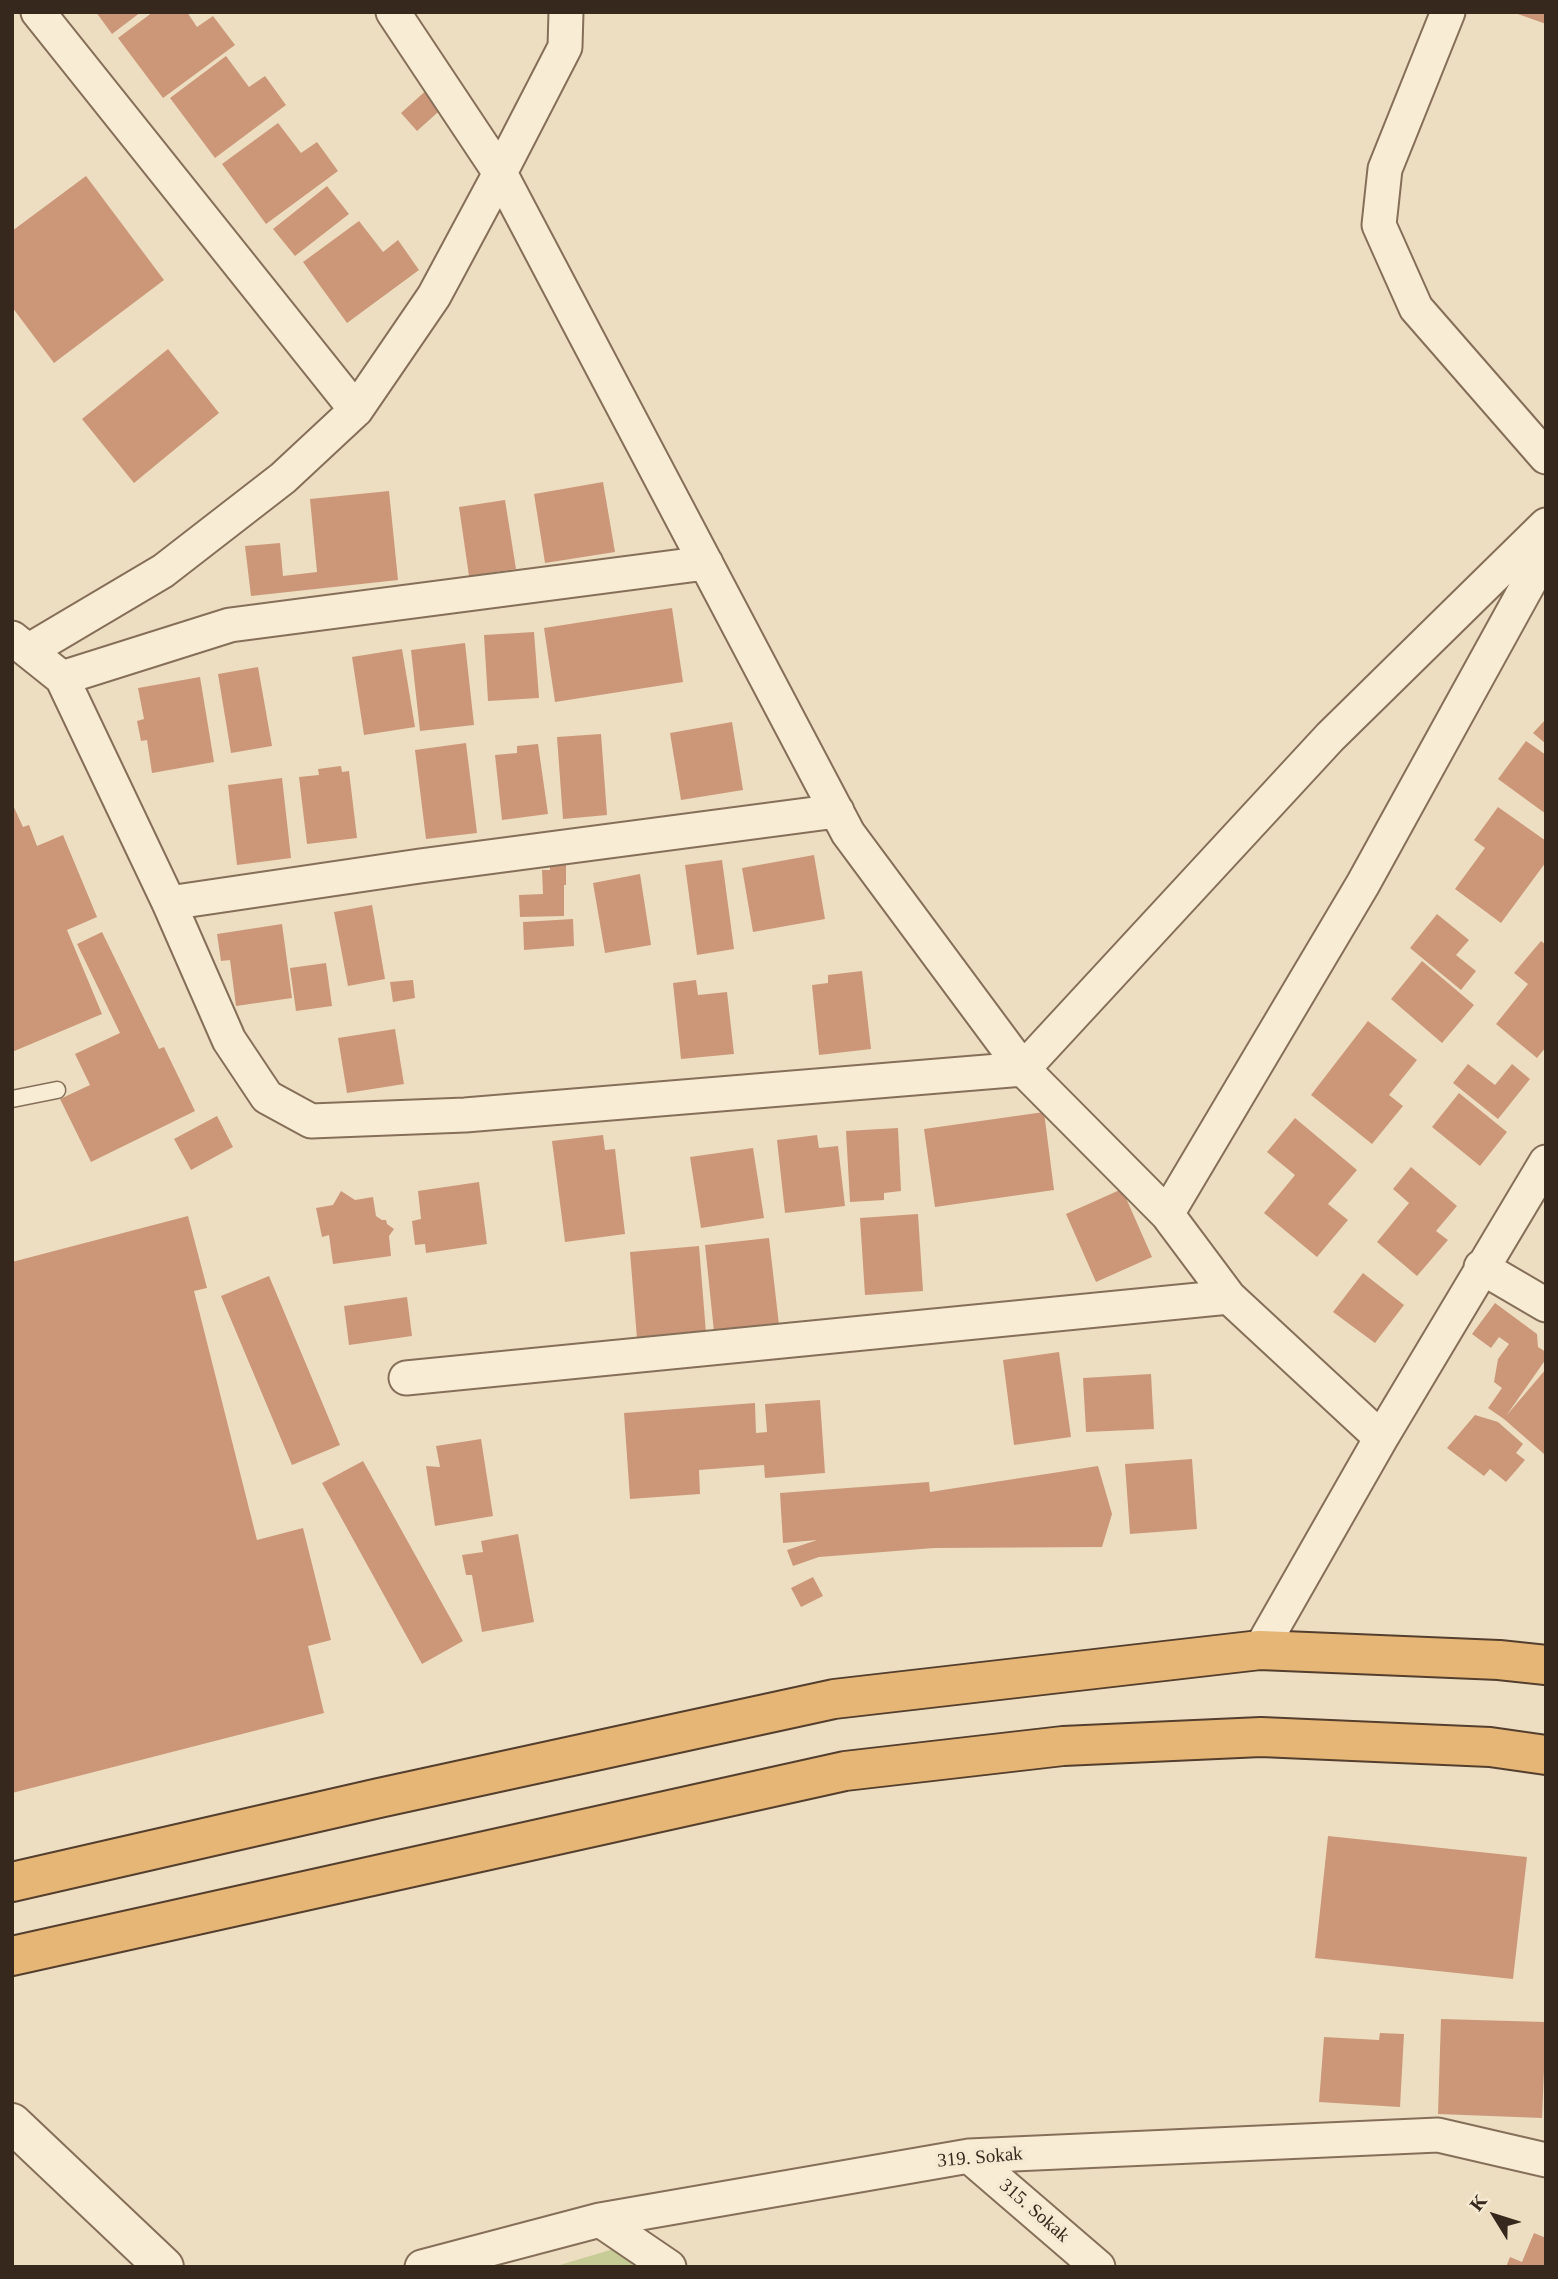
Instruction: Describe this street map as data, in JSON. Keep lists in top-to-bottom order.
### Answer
{
  "streets": {
    "street": ["319. Sokak", "315. Sokak"]
  },
  "crossings": [
    ["319. Sokak", "315. Sokak"]
  ],
  "north": "top left"
}
